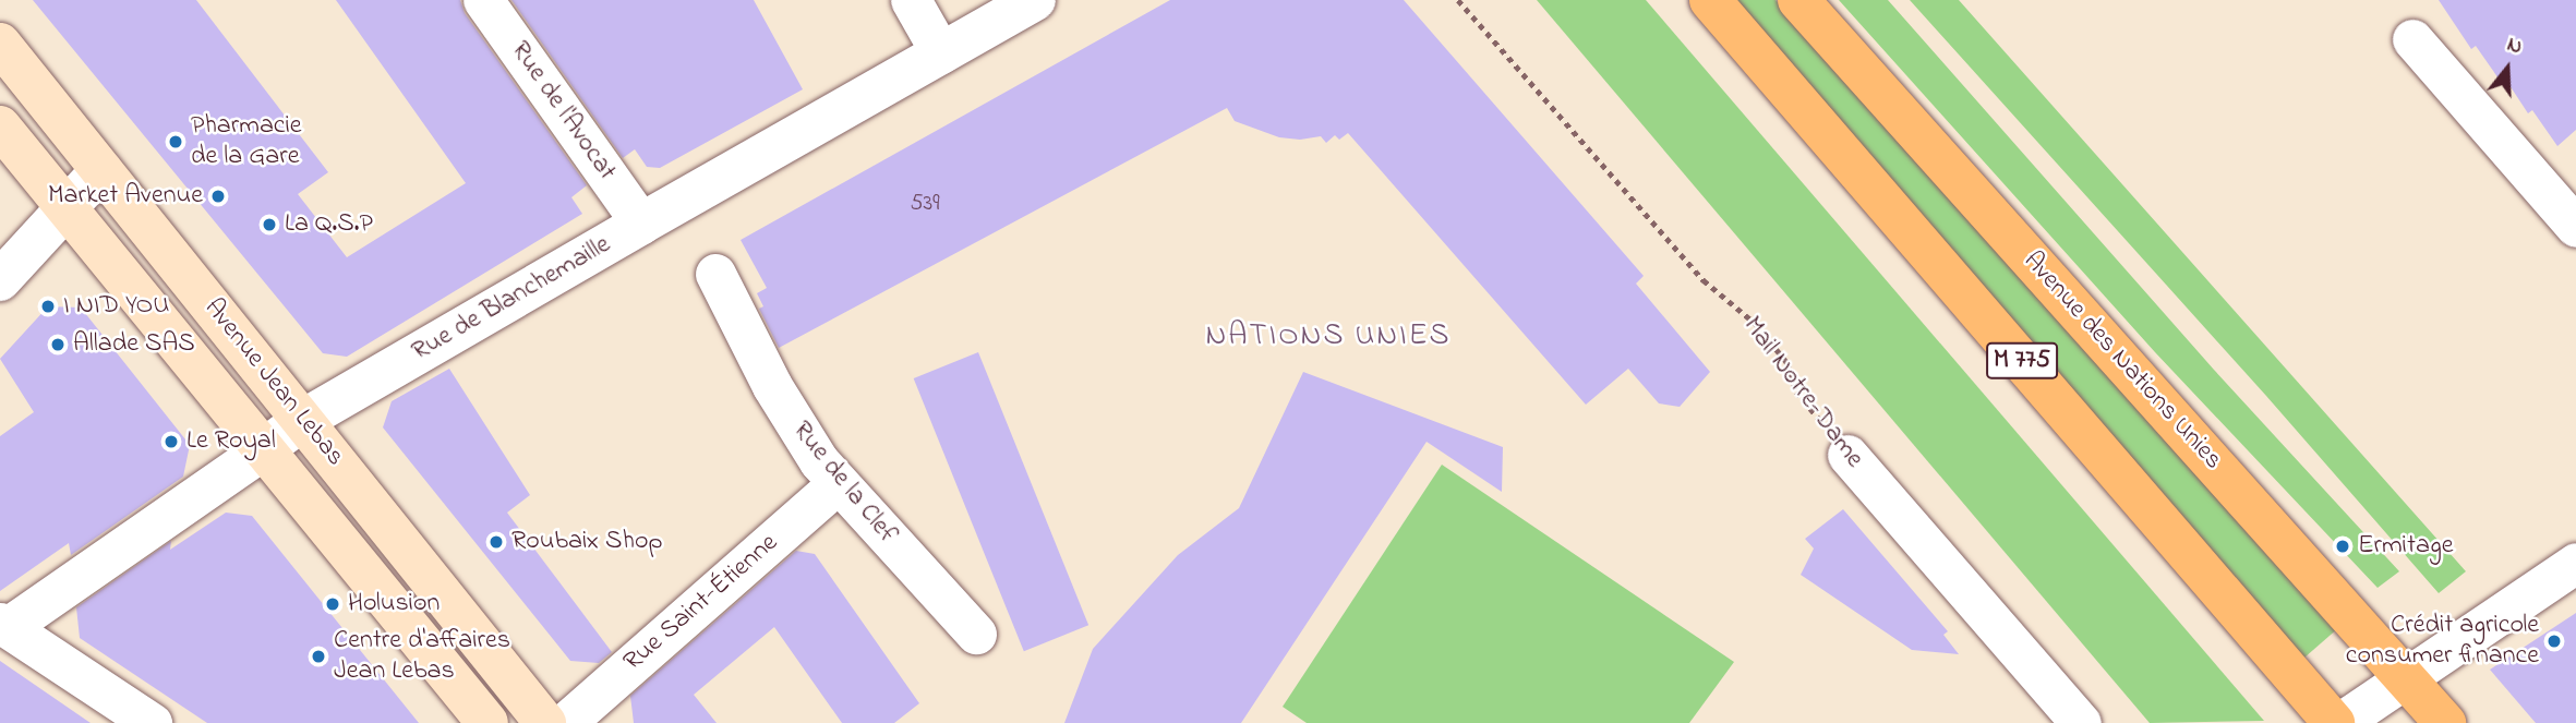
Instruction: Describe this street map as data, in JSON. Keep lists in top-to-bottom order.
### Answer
{
  "streets": {
    "main road": ["M 775", "Avenue des Nations Unies", "Avenue Jean Lebas"],
    "street": [
      "Rue de l'Avocat",
      "Rue de Blanchemaille",
      "Mail Notre-Dame",
      "Rue de la Clef",
      "Rue Saint-Étienne"
    ]
  },
  "crossings": [
    ["Rue de l'Avocat", "Rue de Blanchemaille"],
    ["Rue de Blanchemaille", "Avenue Jean Lebas"],
    ["Rue de la Clef", "Rue Saint-Étienne"]
  ],
  "districts": ["NATIONS UNIES"],
  "places": [
    "Pharmacie de la Gare",
    "Market Avenue",
    "La Q.S.P",
    "I NID YOU",
    "Allade SAS",
    "Le Royal",
    "Roubaix Shop",
    "Ermitage",
    "Holusion",
    "Crédit agricole consumer finance",
    "Centre d'affaires Jean Lebas"
  ],
  "house_numbers": ["539"],
  "north": "top"
}
